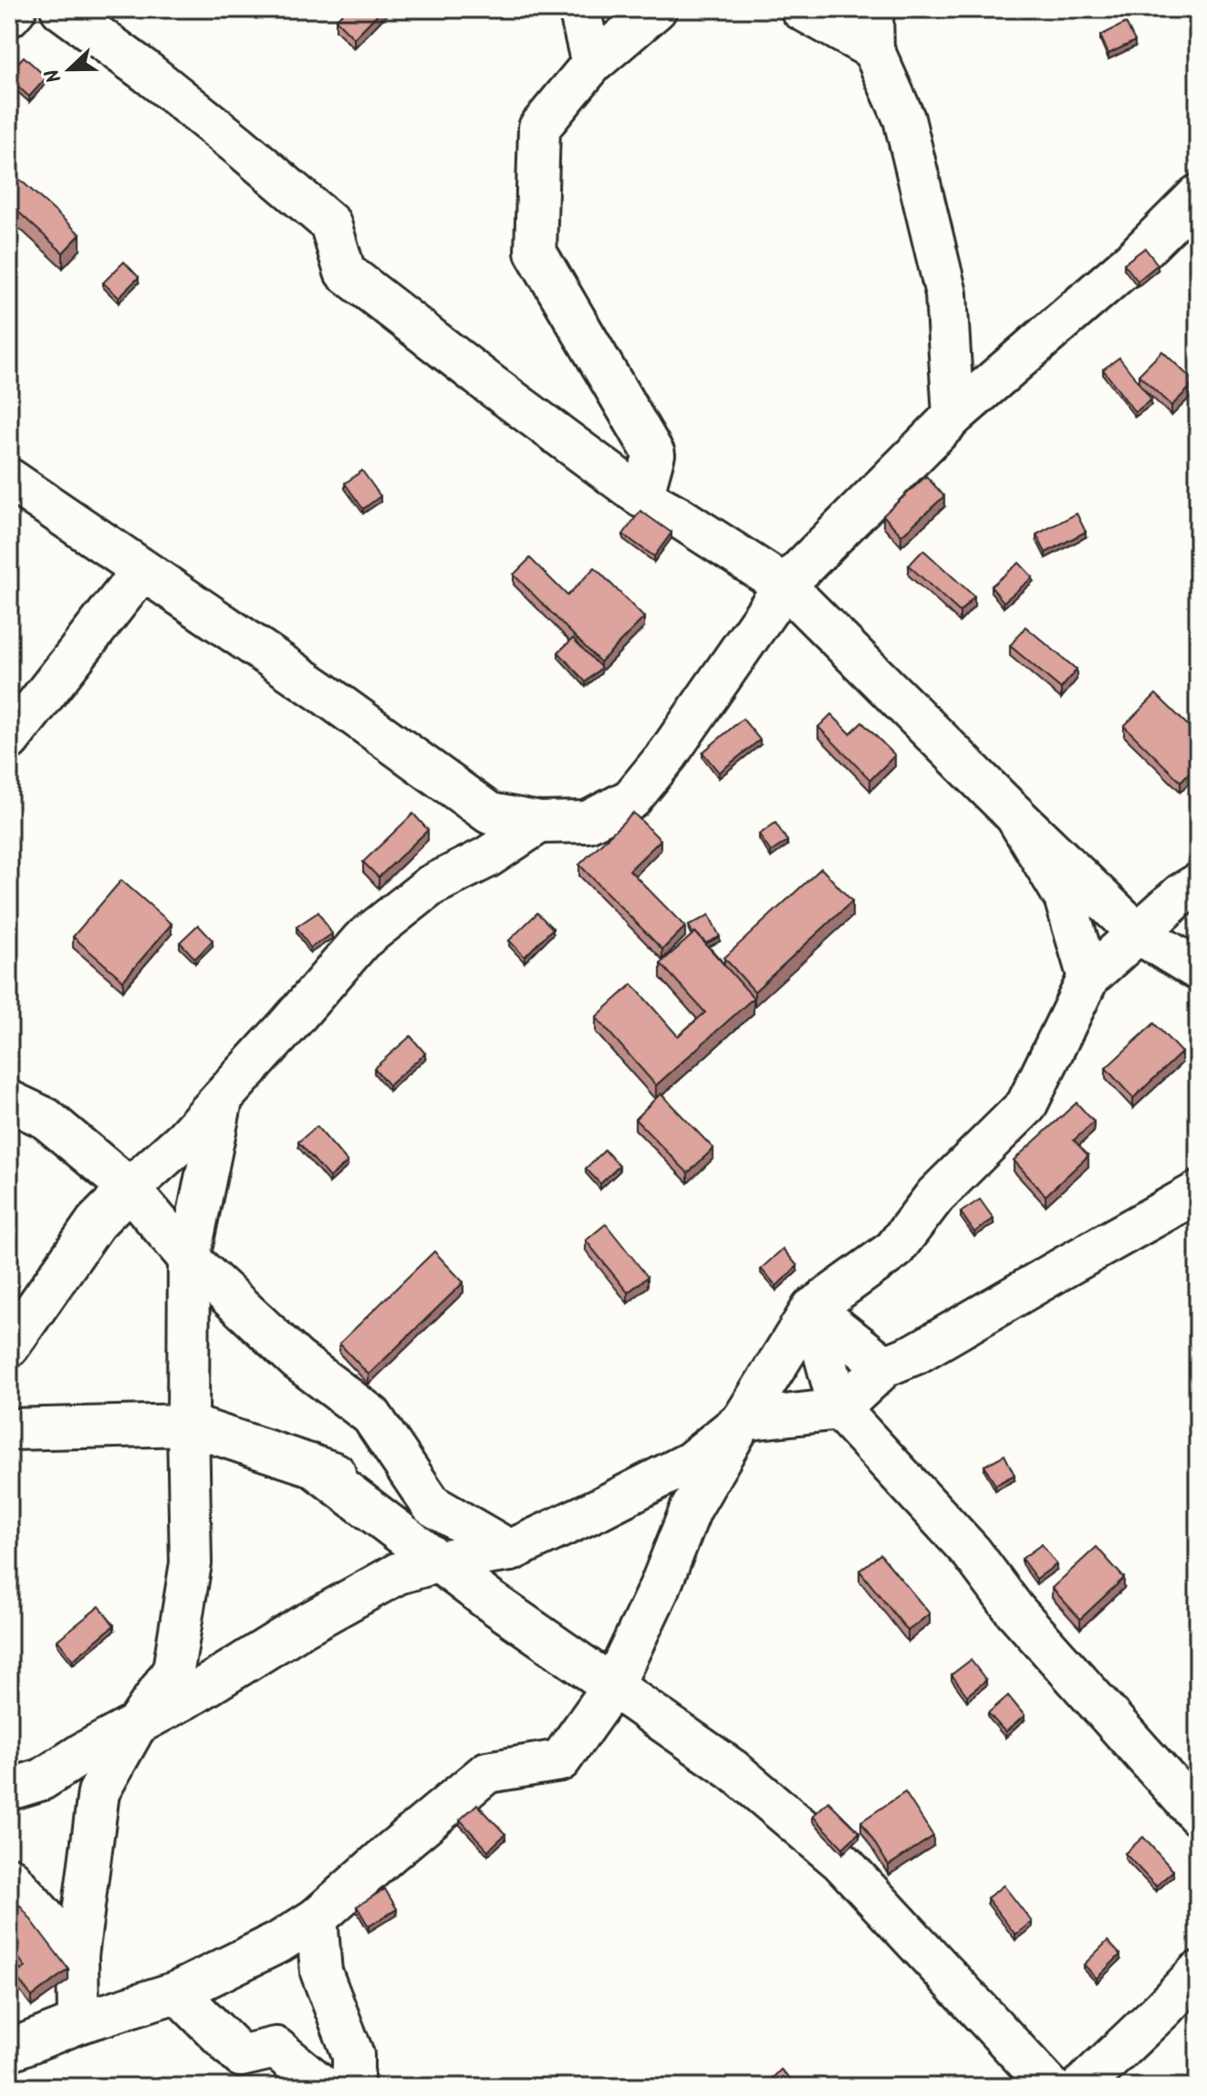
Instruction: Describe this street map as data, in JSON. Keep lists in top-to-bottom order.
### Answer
{
  "north": "left"
}
